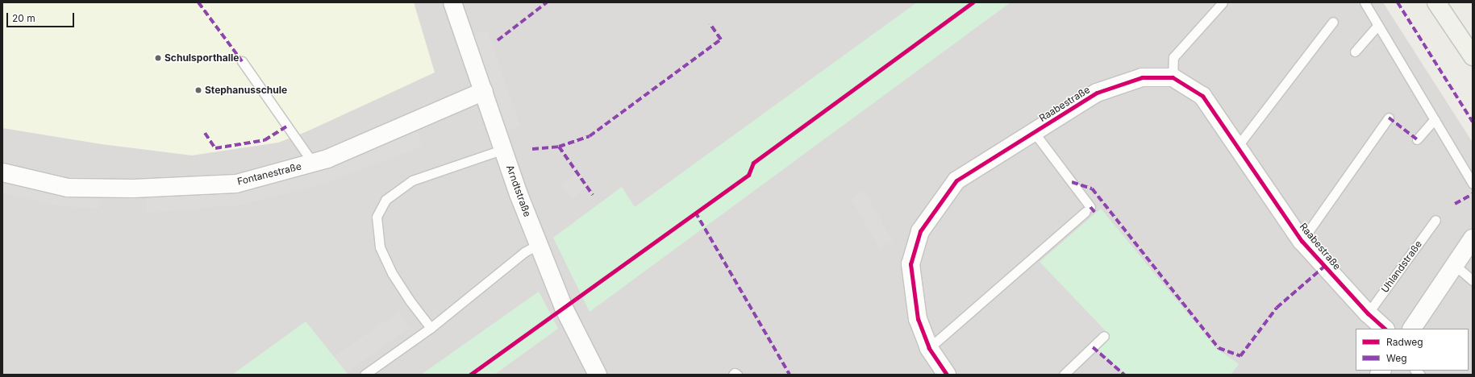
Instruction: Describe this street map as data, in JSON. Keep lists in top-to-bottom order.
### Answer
{
  "streets": {
    "street": ["Raabestraße", "Fontanestraße", "Arndtstraße"],
    "lane": ["Uhlandstraße"]
  },
  "crossings": [
    ["Raabestraße", "Uhlandstraße"],
    ["Fontanestraße", "Arndtstraße"]
  ],
  "places": ["Schulsporthalle", "Stephanusschule"],
  "legend": ["Radweg", "Weg"],
  "scale_bar": "20 m"
}
